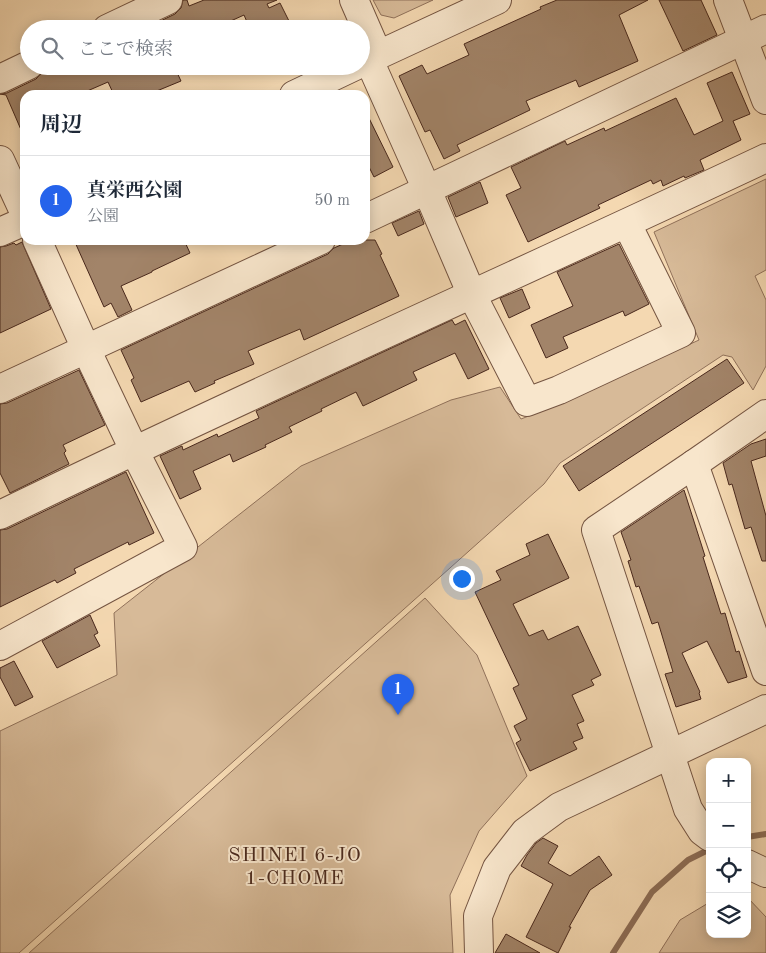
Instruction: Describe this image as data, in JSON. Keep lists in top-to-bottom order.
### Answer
{
  "districts": ["SHINEI 6-JO 1-CHOME"],
  "page": {
    "search": "ここで検索",
    "heading": "周辺",
    "list": [
      {
        "mark": "1",
        "name": "真栄西公園",
        "note": "公園",
        "value": "50 m"
      }
    ],
    "pins": "1",
    "map_buttons": ["+", "−"]
  }
}
